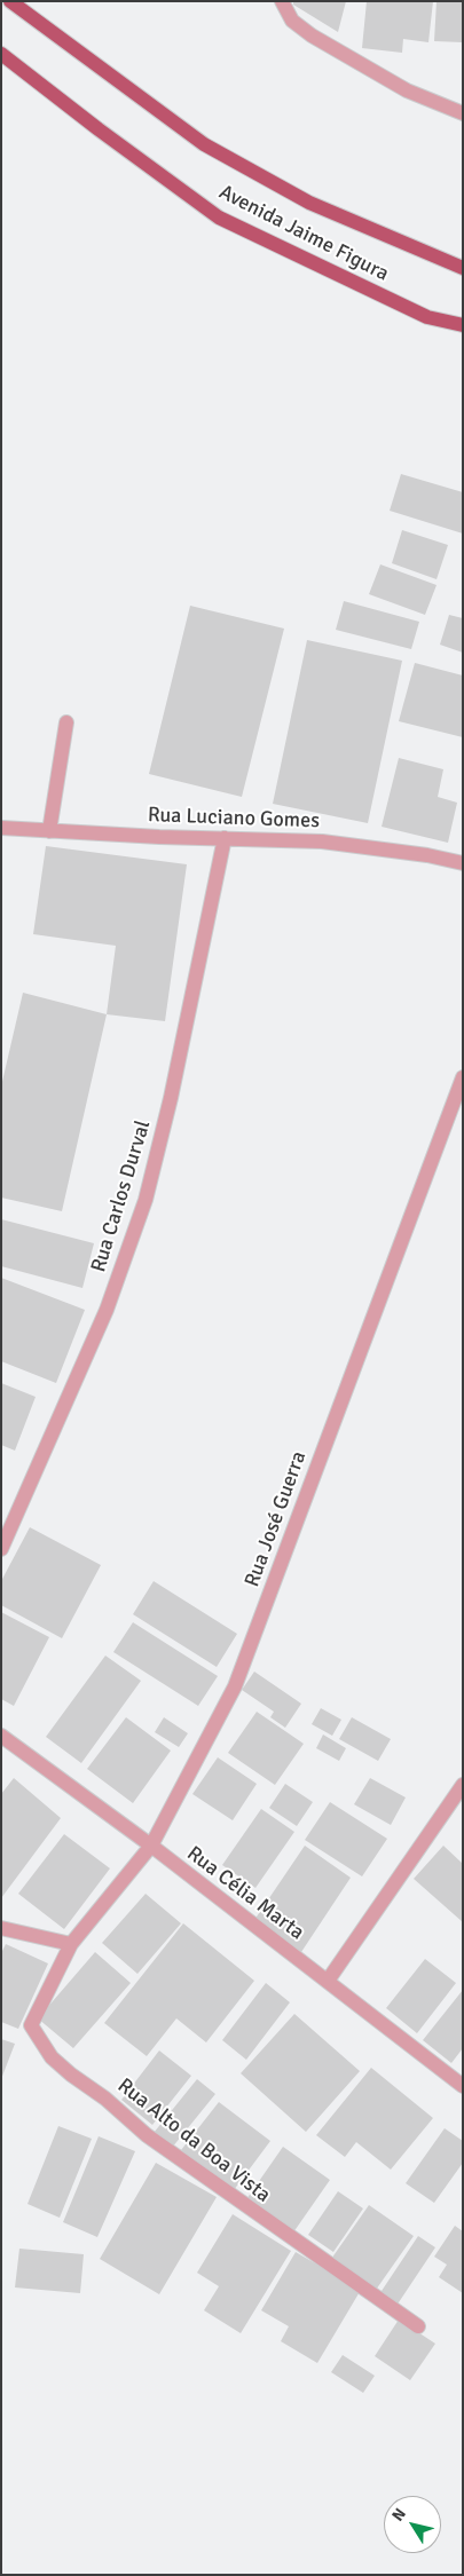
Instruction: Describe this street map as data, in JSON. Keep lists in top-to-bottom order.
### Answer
{
  "streets": {
    "main road": ["Avenida Jaime Figura"],
    "street": [
      "Rua Luciano Gomes",
      "Rua Carlos Durval",
      "Rua José Guerra",
      "Rua Célia Marta",
      "Rua Alto da Boa Vista"
    ]
  },
  "crossings": [
    ["Rua Luciano Gomes", "Rua Carlos Durval"],
    ["Rua José Guerra", "Rua Célia Marta"],
    ["Rua José Guerra", "Rua Alto da Boa Vista"]
  ],
  "north": "top left"
}
